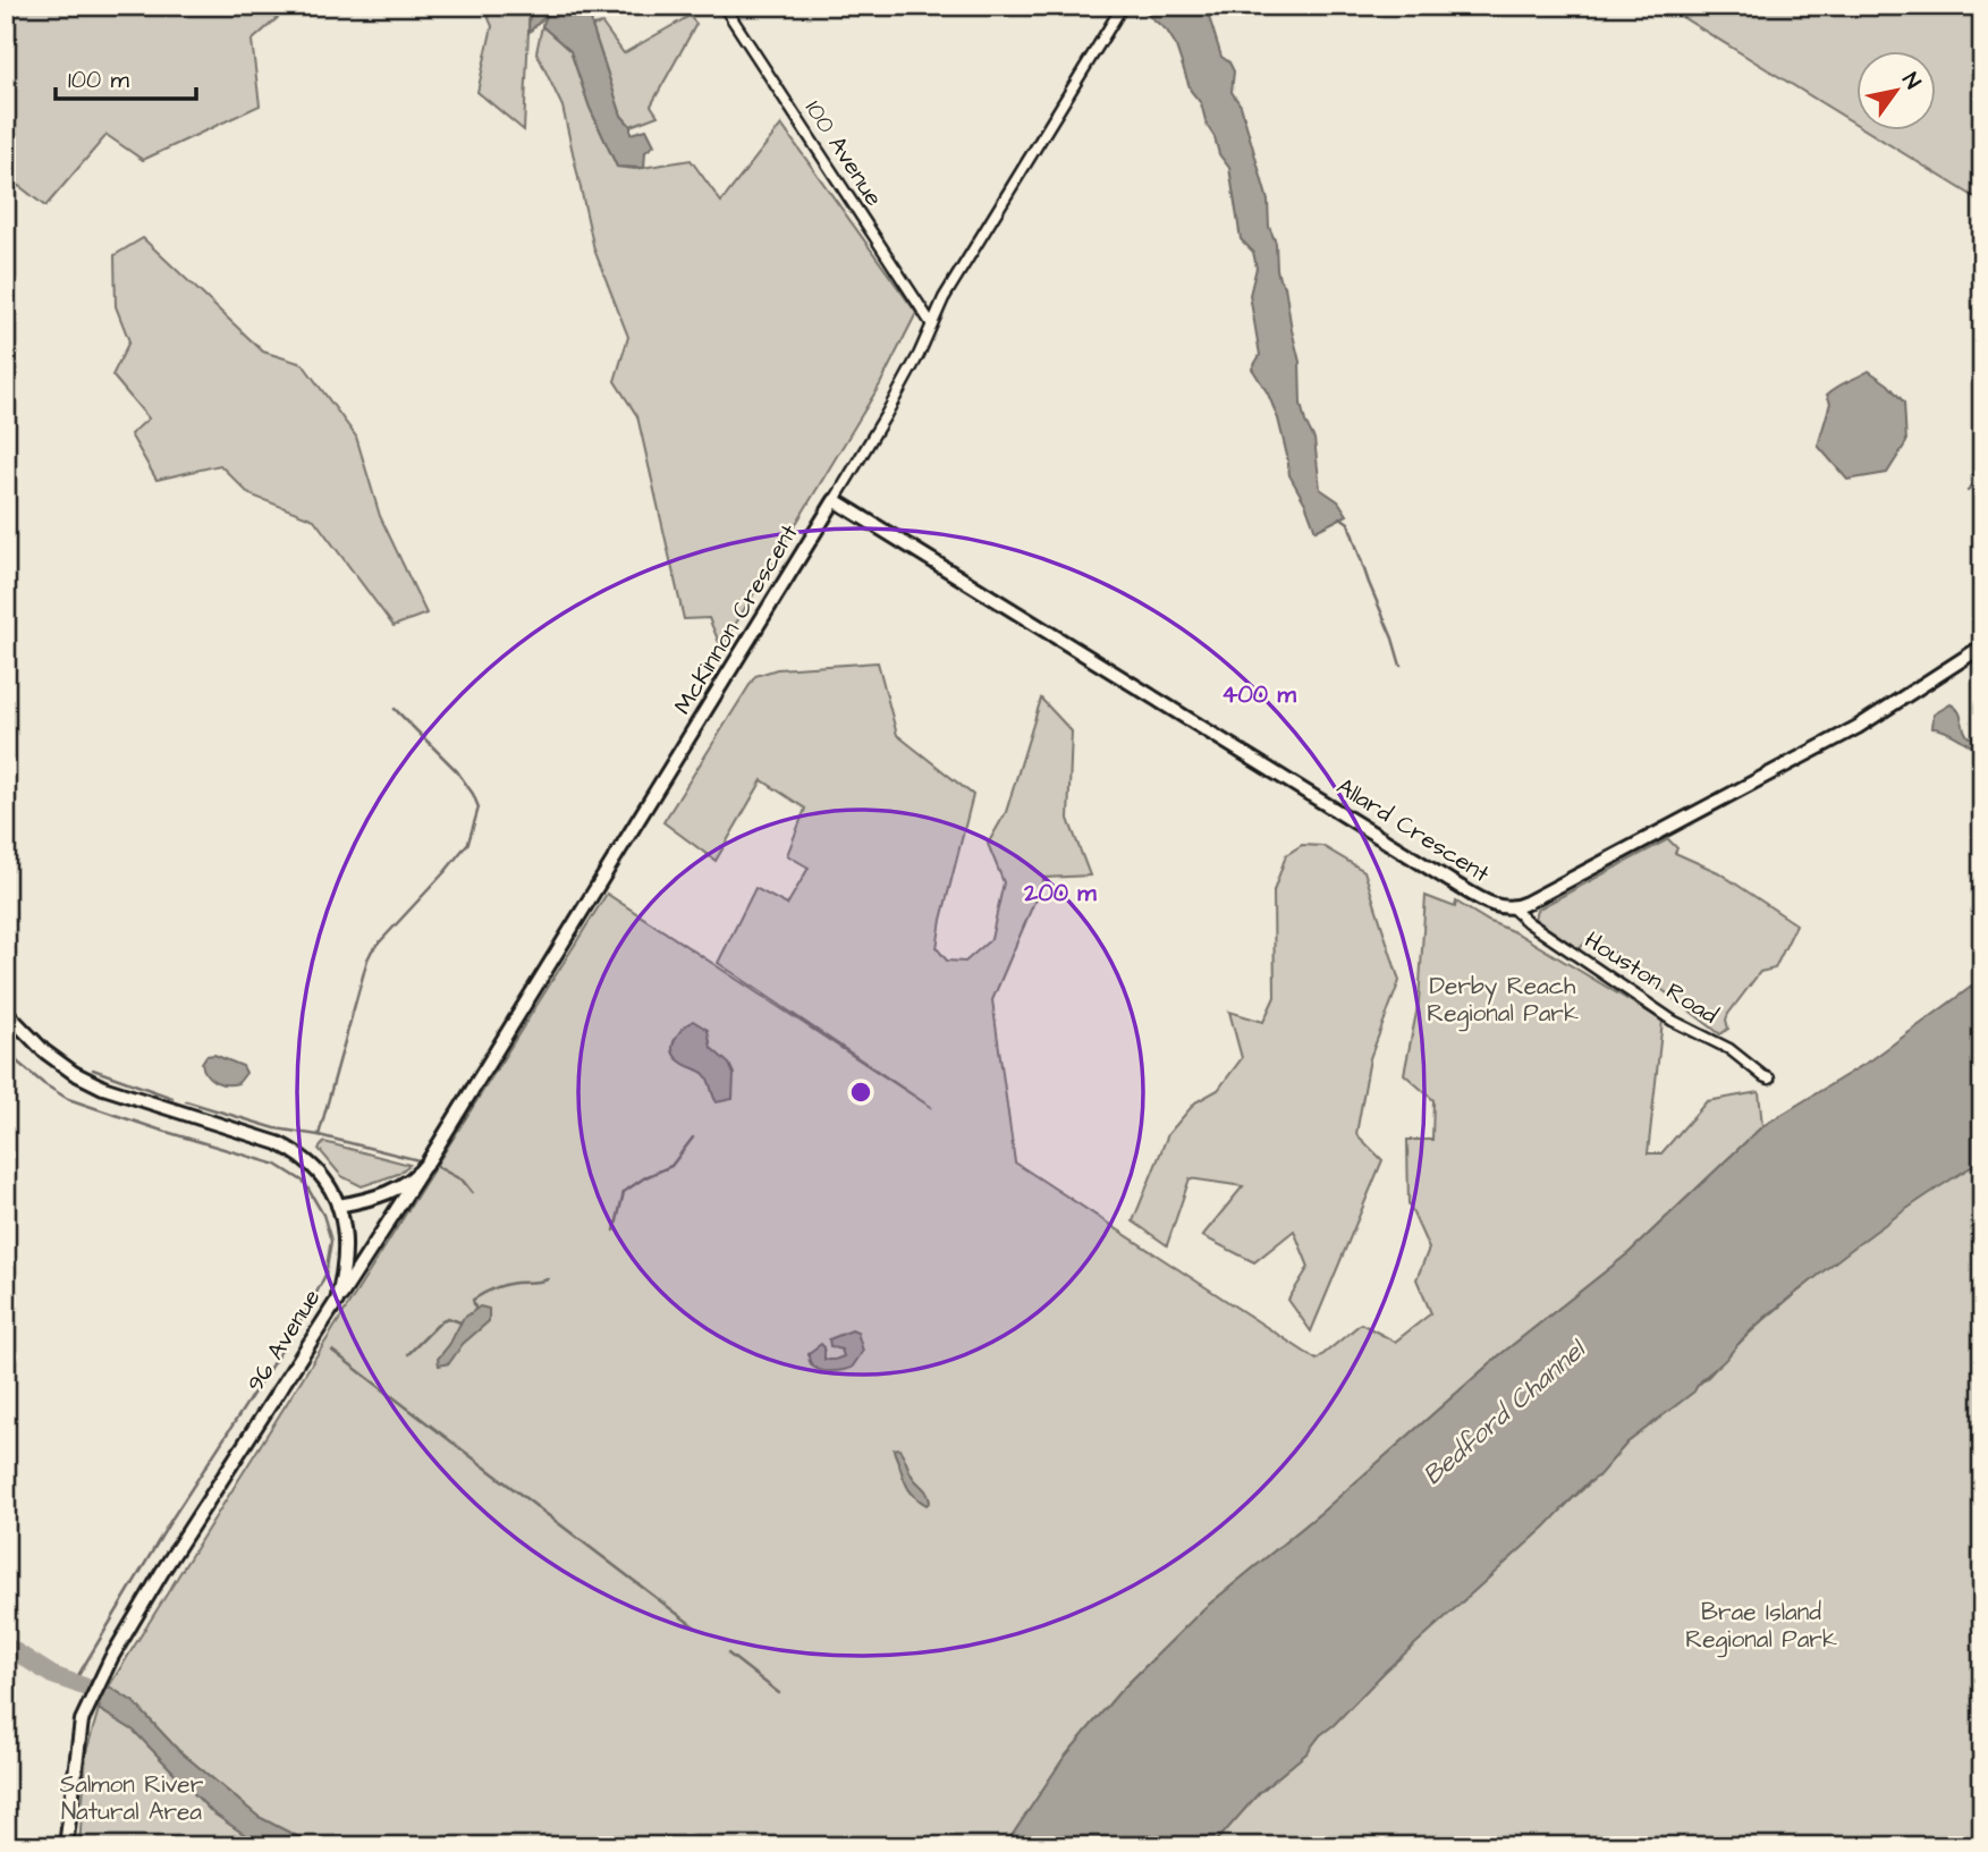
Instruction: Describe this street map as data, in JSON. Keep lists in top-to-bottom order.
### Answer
{
  "streets": {
    "street": [
      "100 Avenue",
      "McKinnon Crescent",
      "Allard Crescent",
      "Houston Road",
      "96 Avenue"
    ]
  },
  "crossings": [
    ["100 Avenue", "McKinnon Crescent"],
    ["McKinnon Crescent", "Allard Crescent"],
    ["McKinnon Crescent", "96 Avenue"],
    ["Allard Crescent", "Houston Road"]
  ],
  "water": ["Bedford Channel"],
  "parks": ["Derby Reach Regional Park", "Brae Island Regional Park", "Salmon River Natural Area"],
  "scale_bar": "100 m",
  "north": "top right",
  "rings": ["400 m", "200 m"]
}
